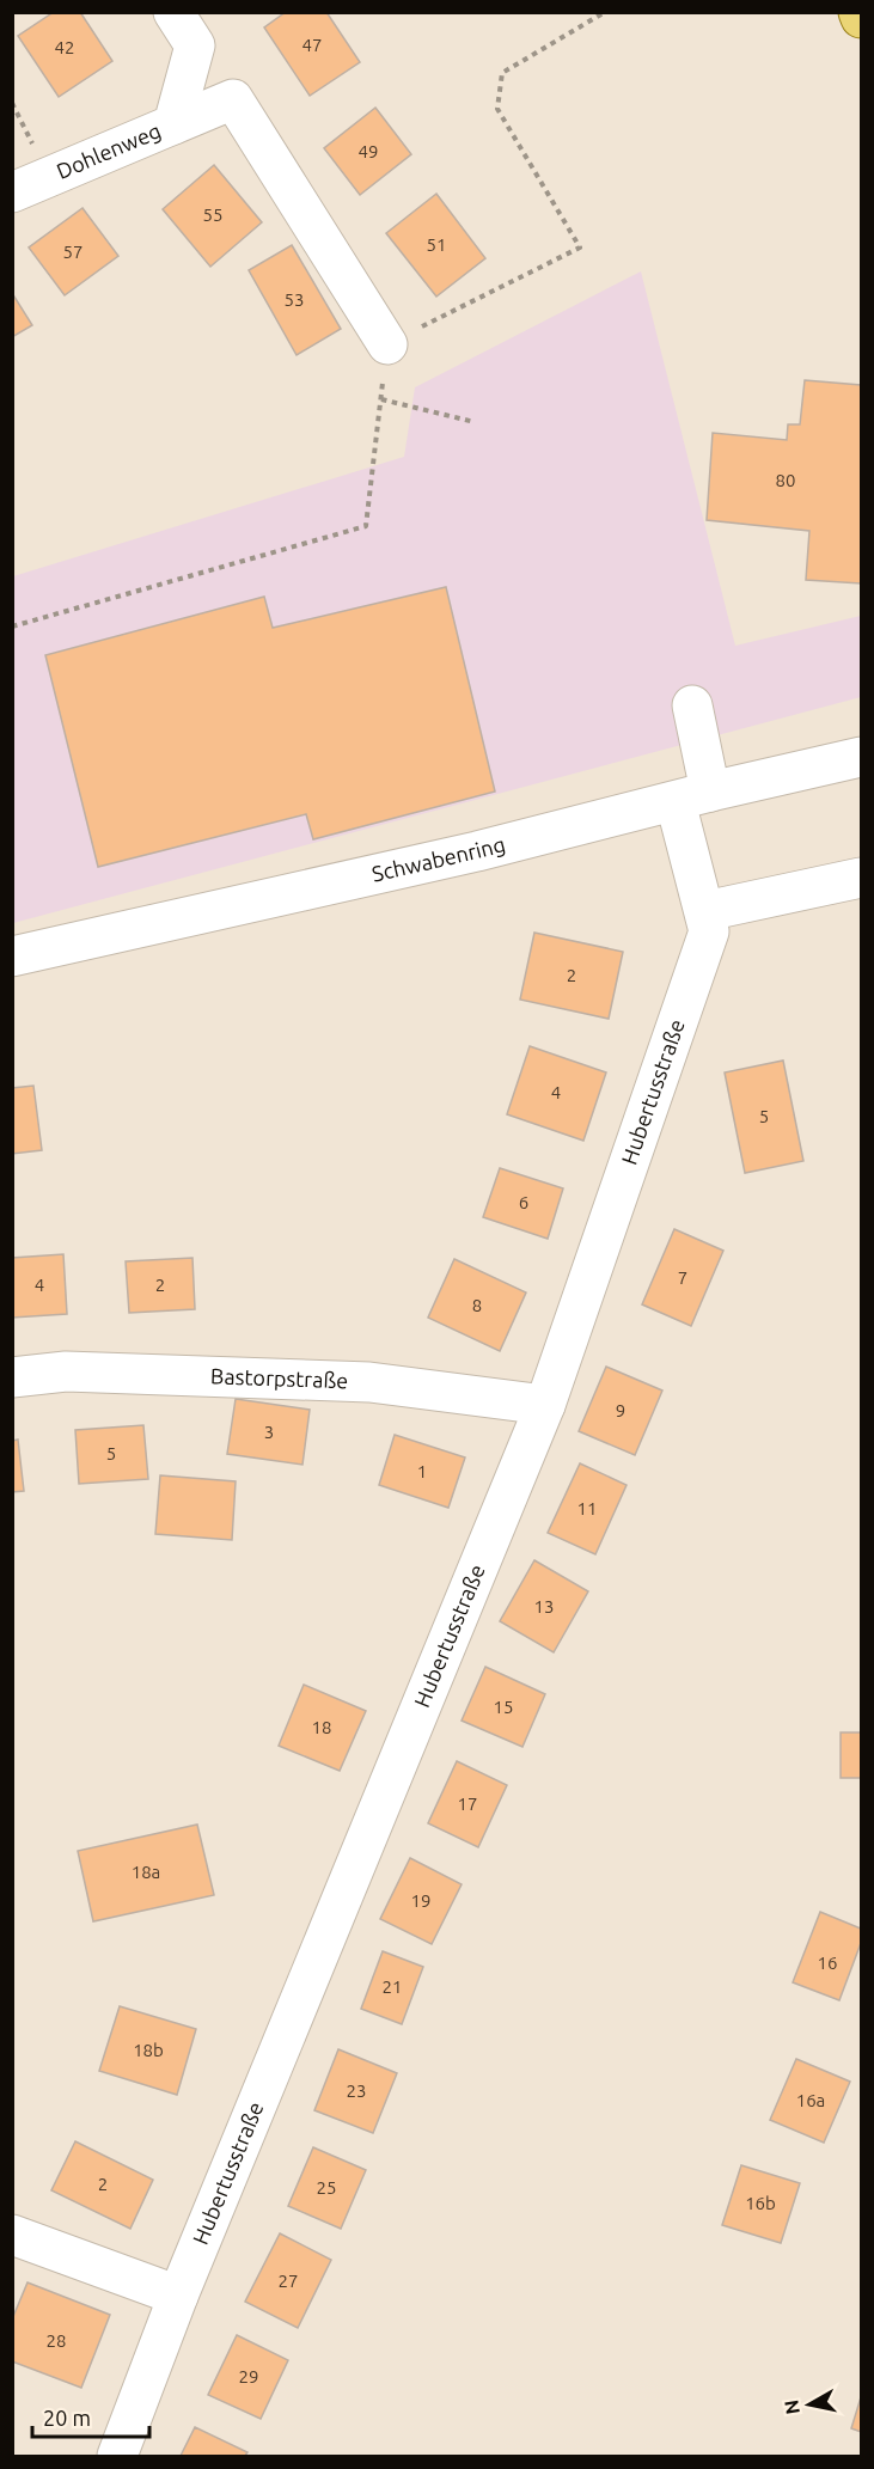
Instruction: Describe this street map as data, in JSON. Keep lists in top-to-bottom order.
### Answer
{
  "streets": {
    "street": [
      "Dohlenweg",
      "Schwabenring",
      "Hubertusstraße",
      "Bastorpstraße"
    ]
  },
  "crossings": [
    ["Schwabenring", "Hubertusstraße"],
    ["Hubertusstraße", "Bastorpstraße"]
  ],
  "house_numbers": [
    "47",
    "42",
    "49",
    "55",
    "51",
    "57",
    "53",
    "80",
    "2",
    "4",
    "5",
    "6",
    "7",
    "4",
    "2",
    "8",
    "9",
    "3",
    "5",
    "1",
    "11",
    "13",
    "15",
    "18",
    "17",
    "18a",
    "19",
    "16",
    "21",
    "18b",
    "23",
    "16a",
    "2",
    "25",
    "16b",
    "27",
    "28",
    "29"
  ],
  "scale_bar": "20 m",
  "north": "left"
}
